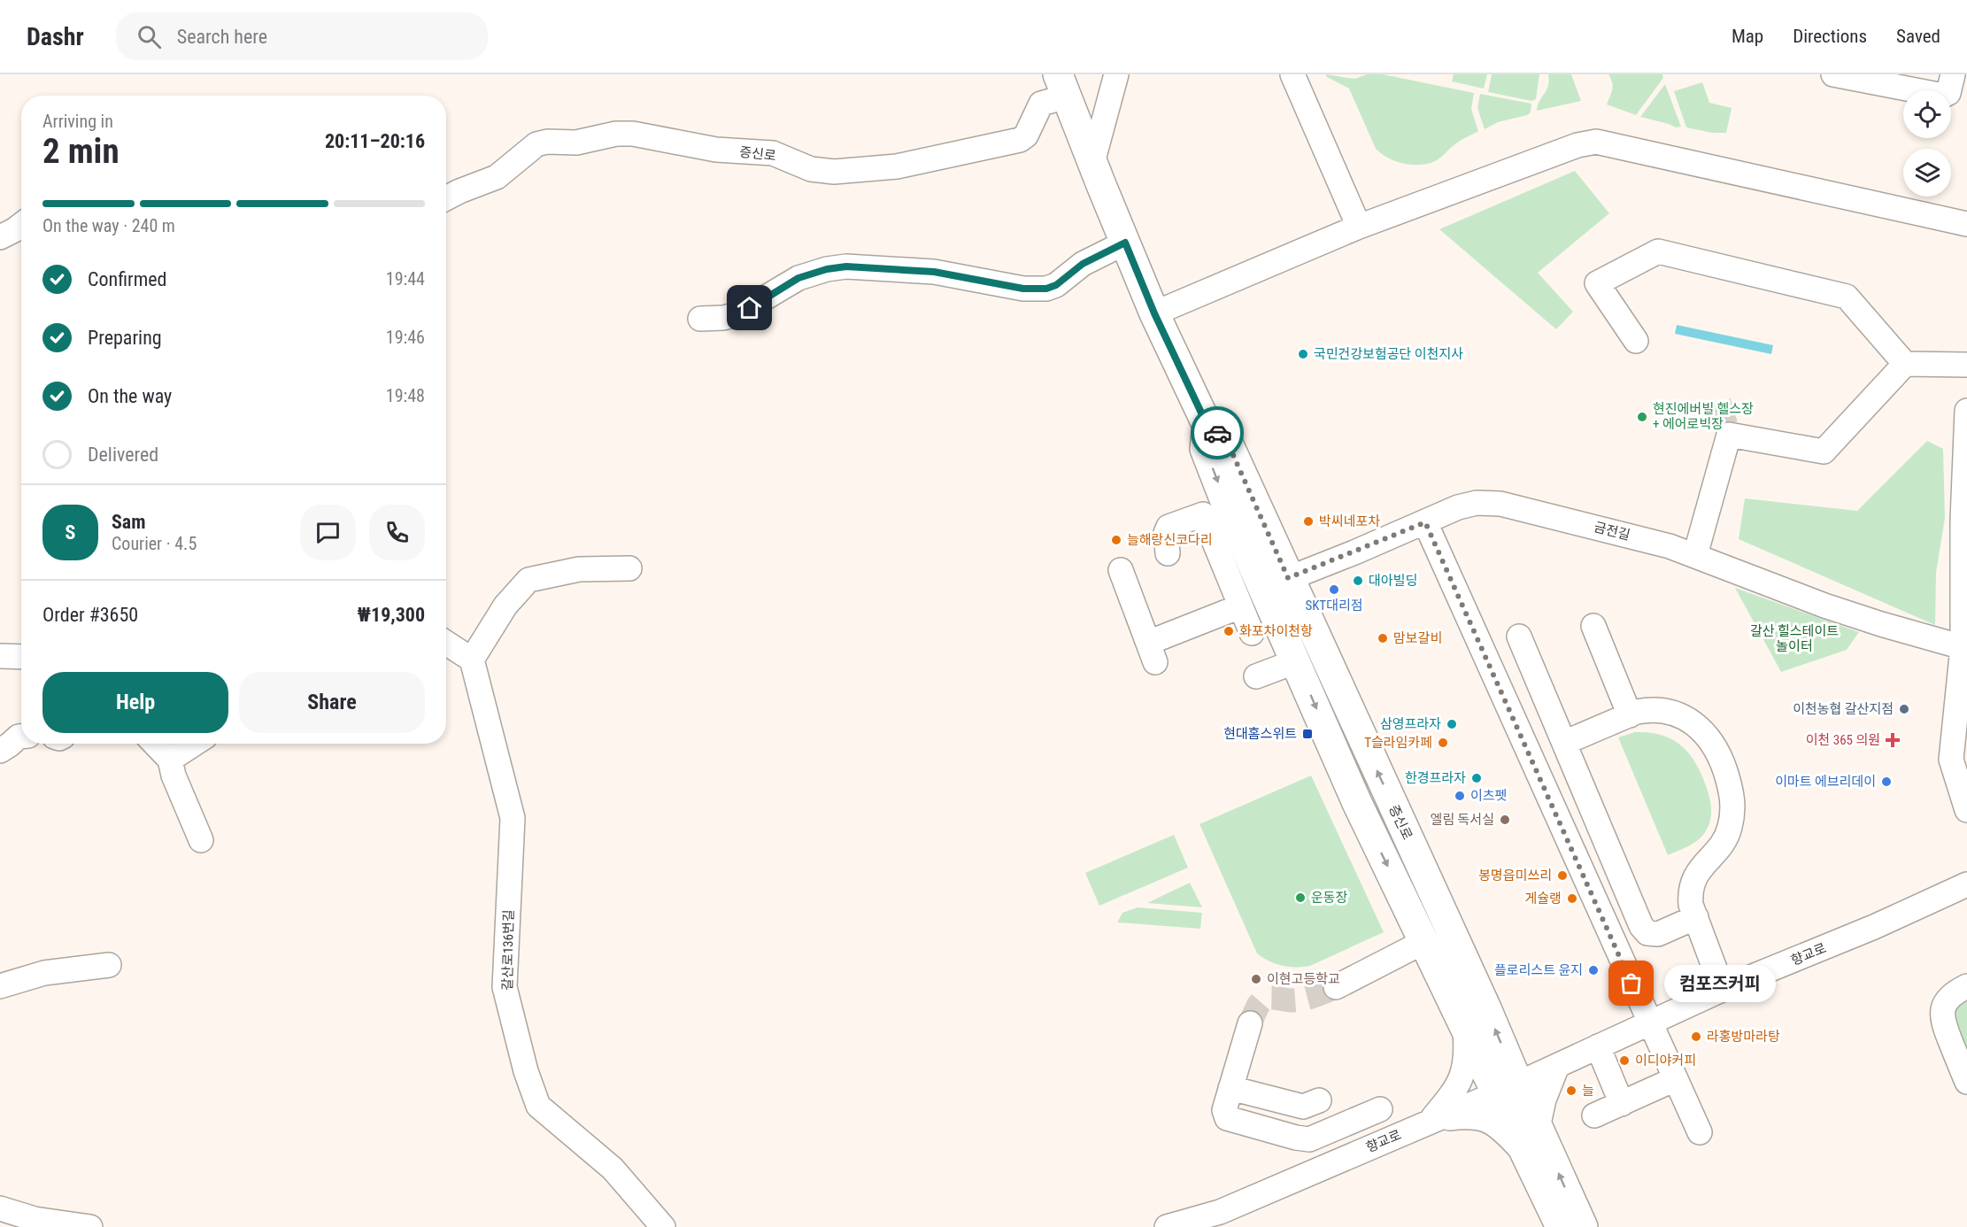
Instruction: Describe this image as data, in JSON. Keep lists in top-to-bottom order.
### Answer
{
  "streets": {
    "main road": ["증신로"],
    "street": ["금전길", "갈산로136번길", "향교로"]
  },
  "crossings": [
    ["증신로", "금전길"],
    ["증신로", "향교로"]
  ],
  "parks": ["갈산 힐스테이트 놀이터"],
  "places": {
    "other": [
      "국민건강보험공단 이천지사",
      "현진에버빌 헬스장 + 에어로빅장",
      "박씨네포차",
      "늘해랑신코다리",
      "대아빌딩",
      "SKT대리점",
      "화포차이천항",
      "맘보갈비",
      "이천농협 갈산지점",
      "삼영프라자",
      "T슬라임카페",
      "한경프라자",
      "이마트 에브리데이",
      "이츠펫",
      "엘림 독서실",
      "봉명읍미쓰리",
      "운동장",
      "게슐랭",
      "플로리스트 윤지",
      "이현고등학교",
      "컴포즈커피",
      "라홍방마라탕",
      "이디야커피",
      "늘"
    ],
    "transit": ["현대홈스위트"],
    "health": ["이천 365 의원"]
  },
  "page": {
    "header": "Dashr",
    "search": "Search here",
    "nav": ["Map", "Directions", "Saved"],
    "heading": ["2 min", "Arriving in", "20:11–20:16"],
    "panel": [
      "Sam",
      "Courier · 4.5",
      "Order #3650",
      "₩19,300"
    ],
    "bar": "On the way · 240 m",
    "list": [
      ["Confirmed", "19:44"],
      ["Preparing", "19:46"],
      ["On the way", "19:48"],
      "Delivered"
    ],
    "round": "S",
    "buttons": ["Help", "Share"],
    "bubble": "컴포즈커피"
  }
}
